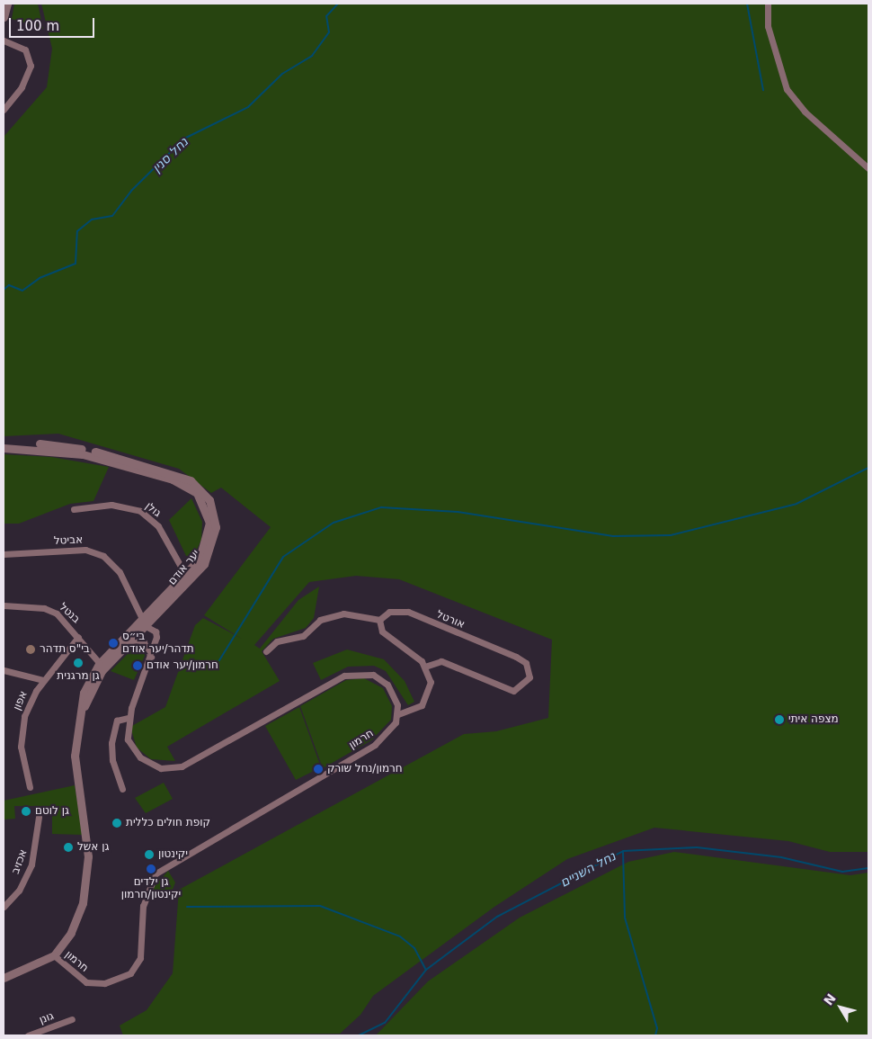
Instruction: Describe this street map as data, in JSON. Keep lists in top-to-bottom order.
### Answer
{
  "streets": {
    "street": [
      "גולן",
      "אביטל",
      "יער אודם",
      "בנטל",
      "אורטל",
      "אפון",
      "חרמון",
      "אכזיב",
      "גונן"
    ]
  },
  "crossings": [
    ["גולן", "יער אודם"],
    ["אביטל", "יער אודם"],
    ["יער אודם", "בנטל"],
    ["יער אודם", "חרמון"],
    ["בנטל", "אפון"]
  ],
  "water": ["נחל סנין", "נחל השניים"],
  "places": [
    "בי״ס תדהר/יער אודם",
    "בי\"ס תדהר",
    "גן מרגנית",
    "חרמון/יער אודם",
    "מצפה איתי",
    "חרמון/נחל שורק",
    "גן לוטם",
    "קופת חולים כללית",
    "גן אשל",
    "יקינטון",
    "גן ילדים יקינטון/חרמון"
  ],
  "scale_bar": "100 m",
  "north": "top left"
}
